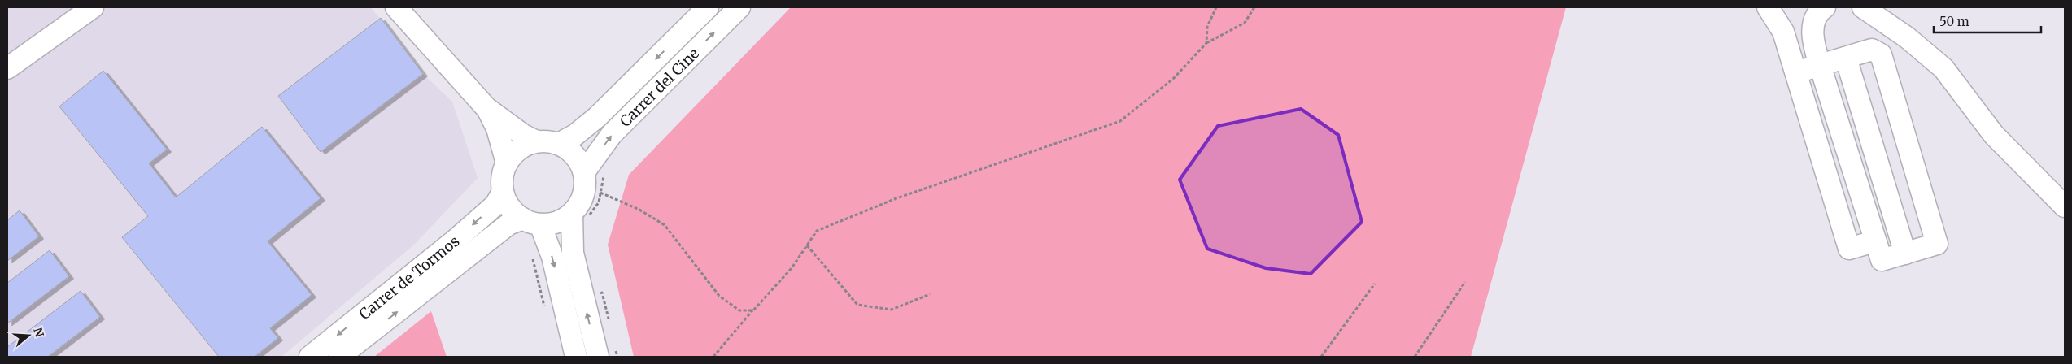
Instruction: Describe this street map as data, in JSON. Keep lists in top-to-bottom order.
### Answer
{
  "streets": {
    "street": ["Carrer del Cine", "Carrer de Tormos"]
  },
  "crossings": [
    ["Carrer del Cine", "Carrer de Tormos"]
  ],
  "scale_bar": "50 m",
  "north": "right"
}
